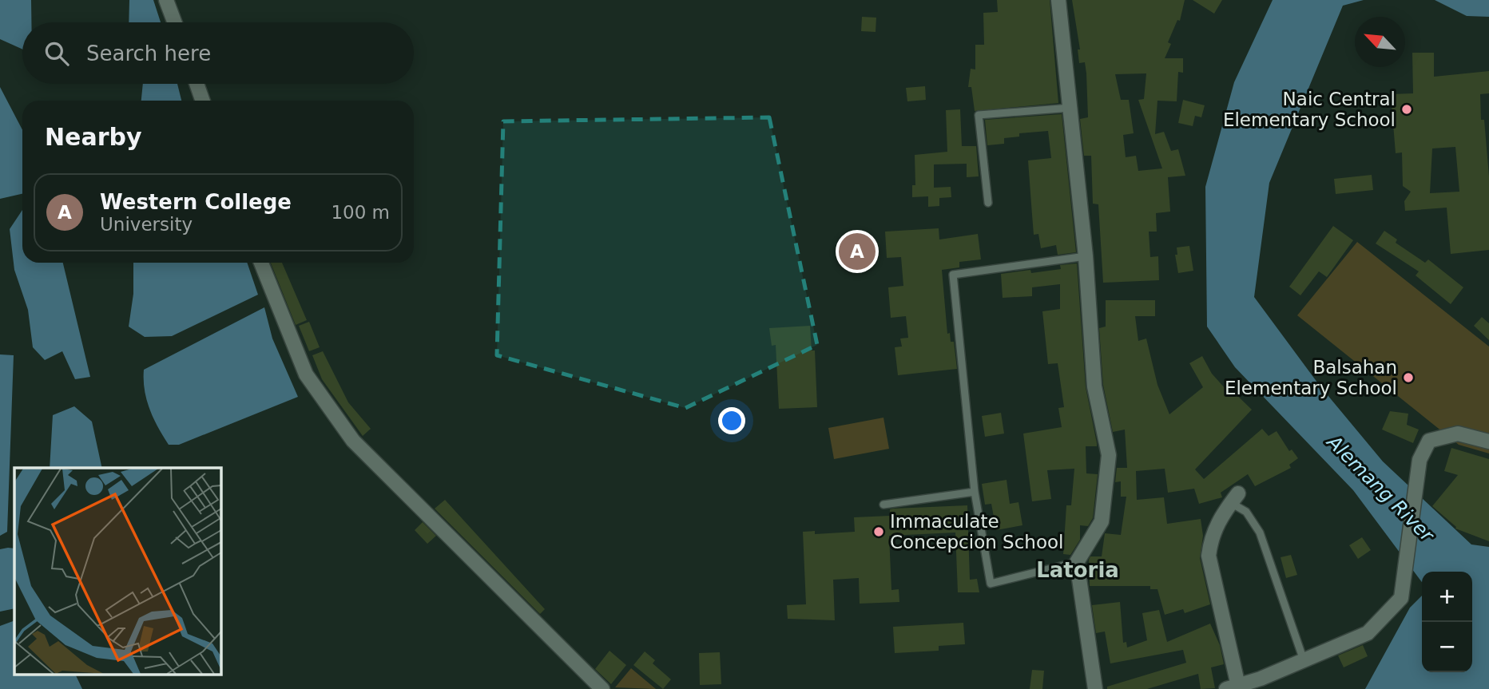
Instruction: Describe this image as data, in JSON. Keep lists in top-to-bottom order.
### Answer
{
  "districts": ["Latoria"],
  "water": ["Alemang River"],
  "places": ["Naic Central Elementary School", "Balsahan Elementary School", "Immaculate Concepcion School"],
  "north": "top left",
  "page": {
    "search": "Search here",
    "heading": "Nearby",
    "list": [
      {
        "mark": "A",
        "name": "Western College",
        "note": "University",
        "value": "100 m"
      }
    ],
    "pins": "A",
    "map_buttons": ["+", "−"]
  }
}
